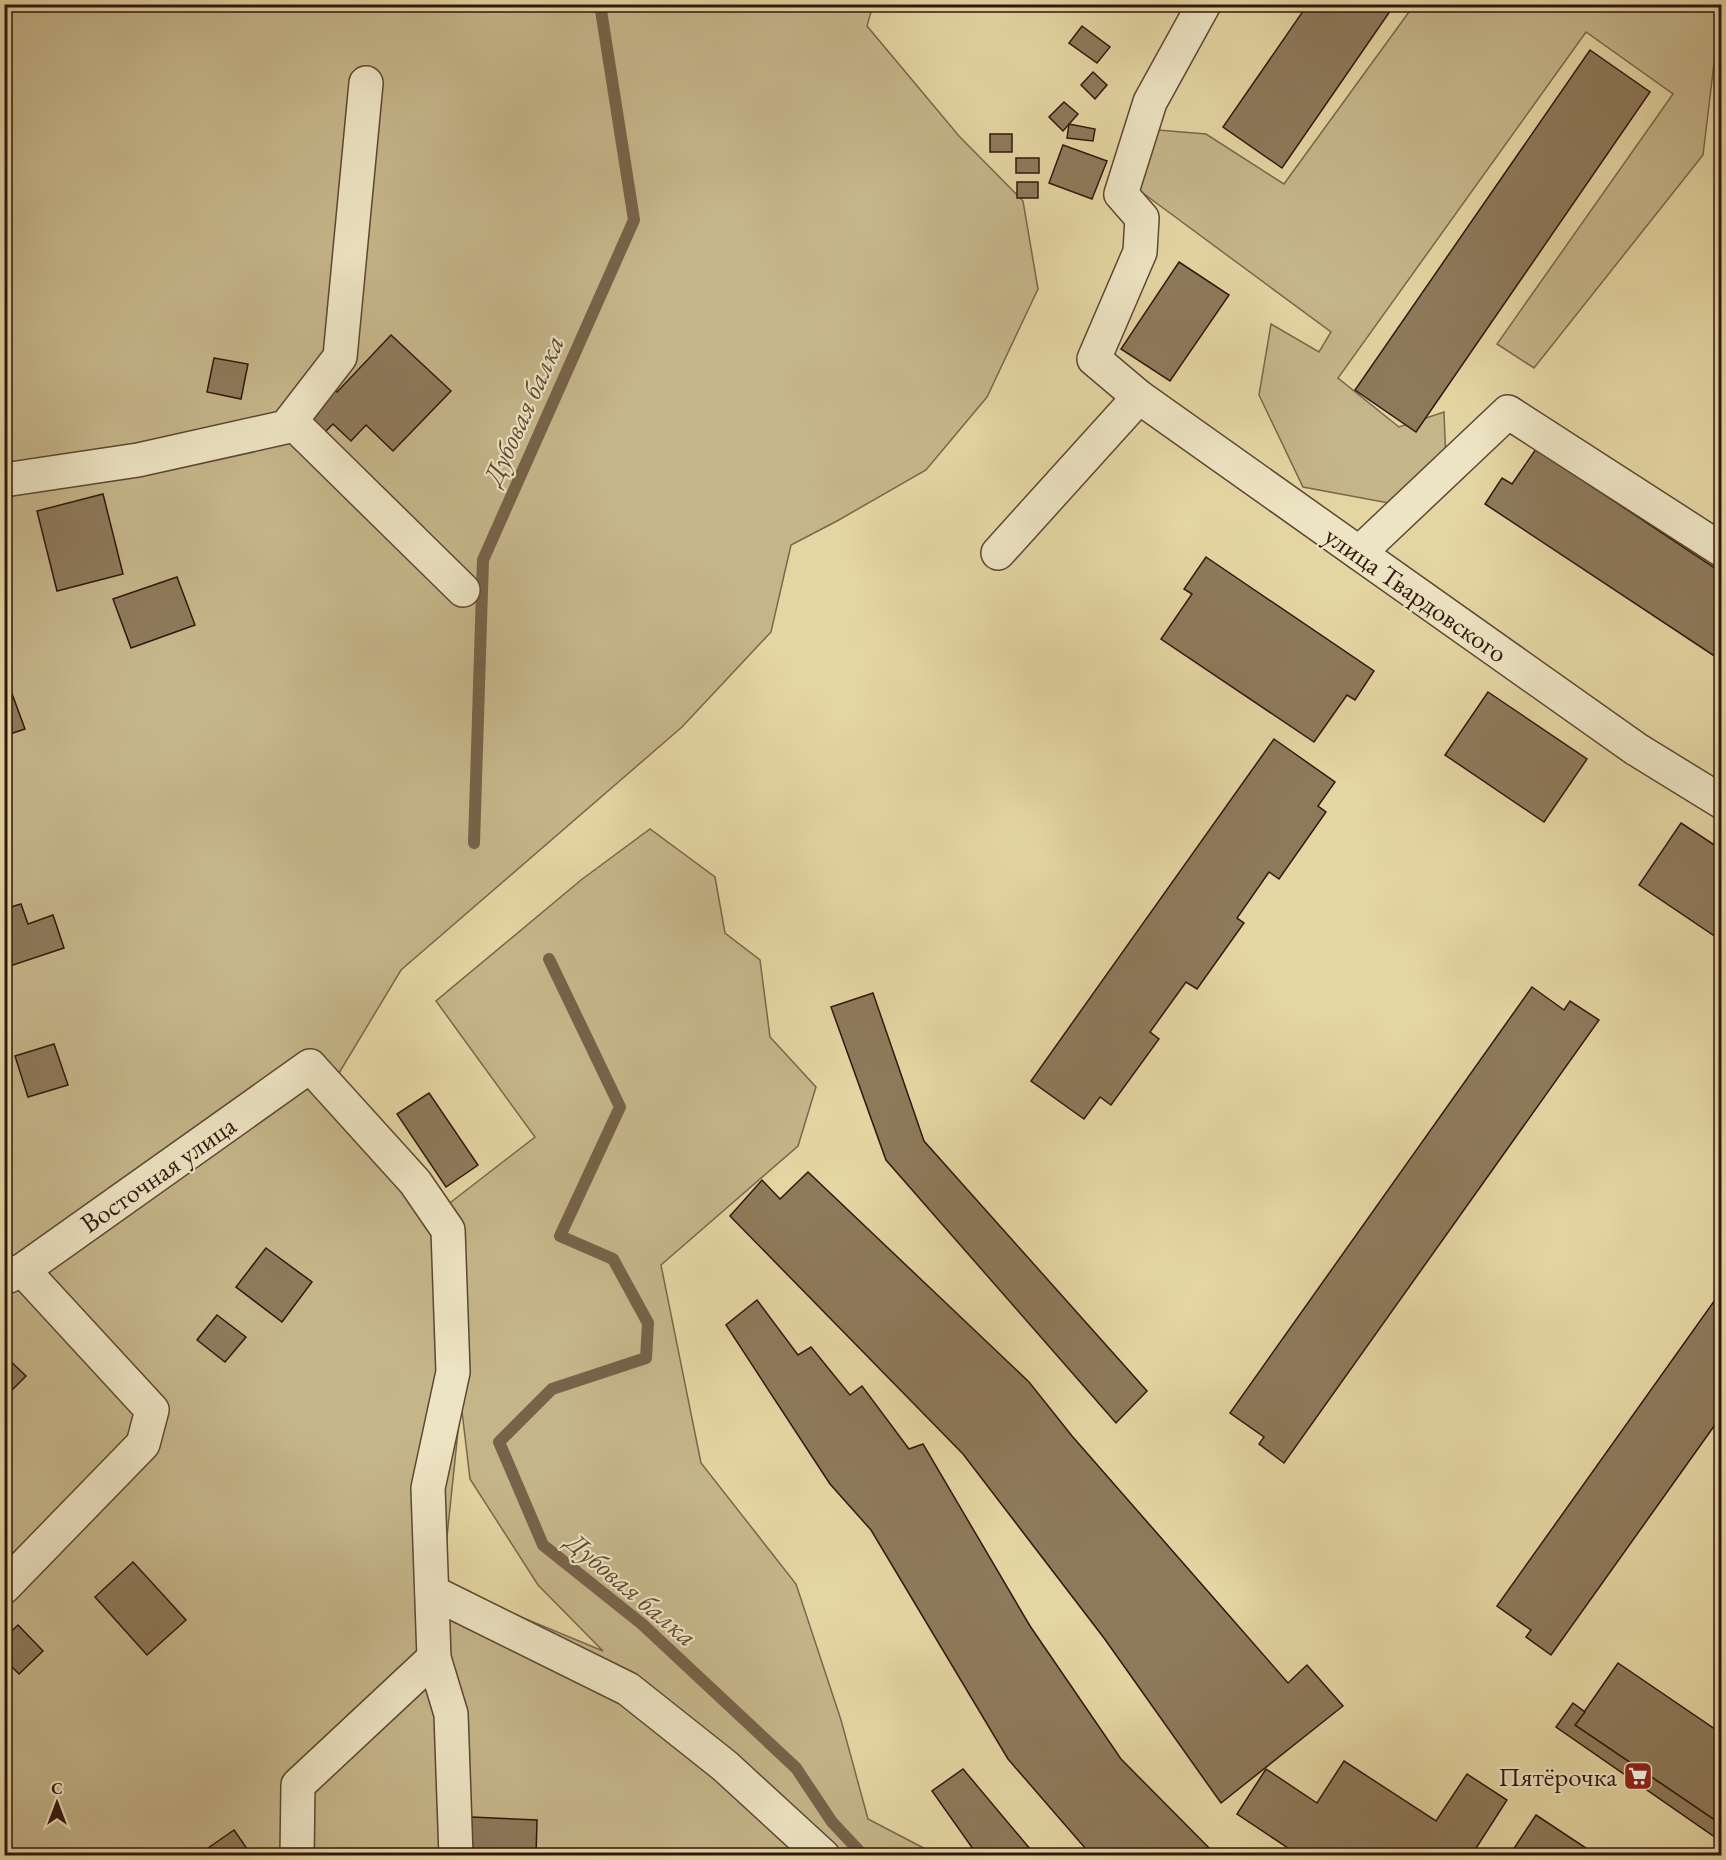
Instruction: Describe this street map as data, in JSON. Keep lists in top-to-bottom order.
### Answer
{
  "streets": {
    "street": ["улица Твардовского", "Восточная улица"]
  },
  "water": ["Дубовая балка"],
  "places": {
    "supermarket": ["Пятёрочка"]
  },
  "north": "top"
}
